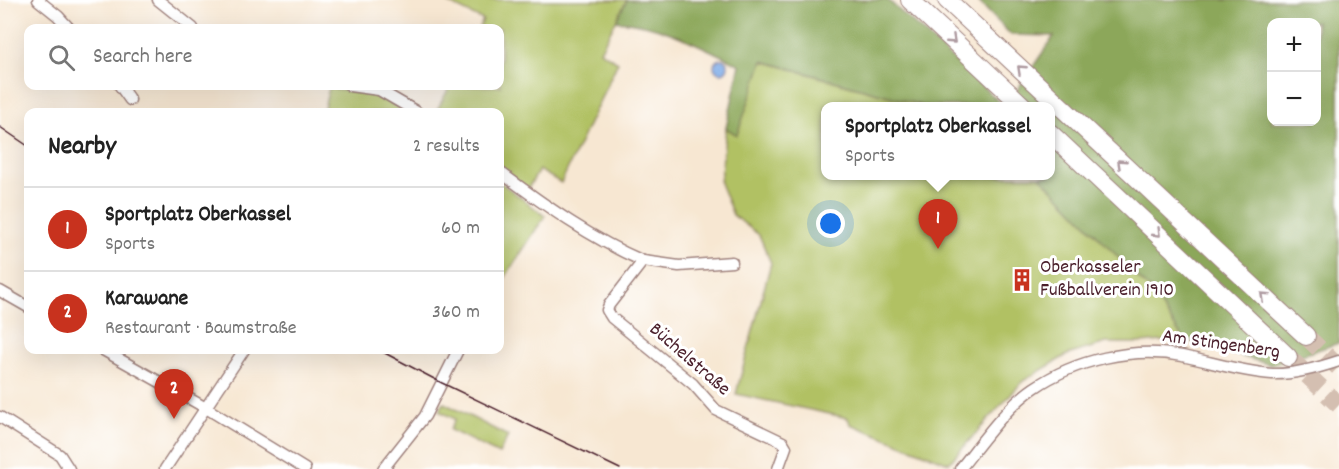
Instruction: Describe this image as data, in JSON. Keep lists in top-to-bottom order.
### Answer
{
  "streets": {
    "street": ["Am Stingenberg", "Büchelstraße"]
  },
  "places": {
    "building": ["Oberkasseler Fußballverein 1910"]
  },
  "page": {
    "map_buttons": ["+", "−"],
    "search": "Search here",
    "popup": ["Sportplatz Oberkassel", "Sports"],
    "heading": ["Nearby", "2 results"],
    "list": [
      {
        "mark": "1",
        "name": "Sportplatz Oberkassel",
        "note": "Sports",
        "value": "60 m"
      },
      {
        "mark": "2",
        "name": "Karawane",
        "note": "Restaurant · Baumstraße",
        "value": "360 m"
      }
    ],
    "pins": ["1", "2"]
  }
}
